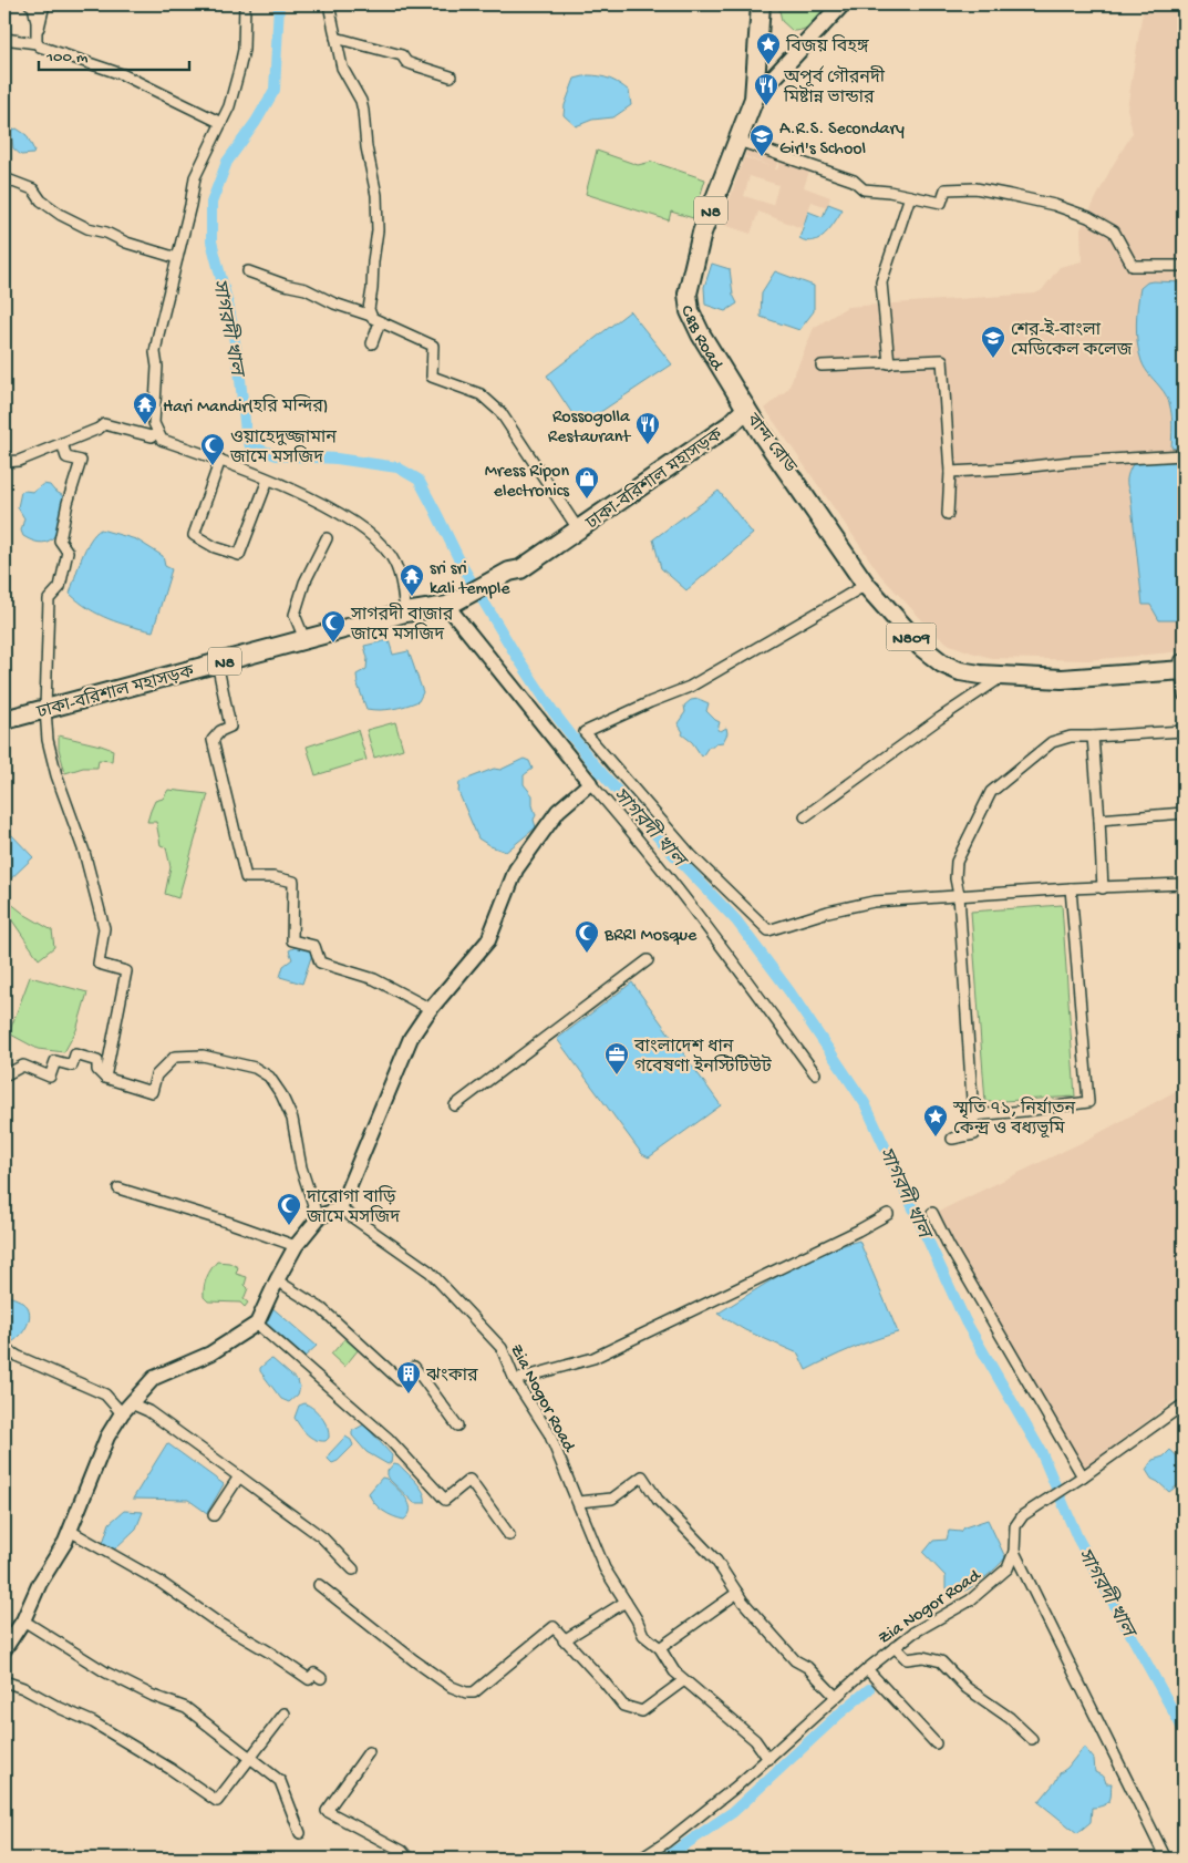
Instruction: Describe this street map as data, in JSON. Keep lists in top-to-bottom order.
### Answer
{
  "streets": {
    "highway": [
      "N8",
      "C&B Road",
      "বান্দ রোড",
      "ঢাকা-বরিশাল মহাসড়ক",
      "N809"
    ],
    "street": ["Zia Nogor Road"]
  },
  "crossings": [
    ["C&B Road", "বান্দ রোড"],
    ["C&B Road", "ঢাকা-বরিশাল মহাসড়ক"],
    ["বান্দ রোড", "ঢাকা-বরিশাল মহাসড়ক"]
  ],
  "water": ["সাগরদী খাল"],
  "places": {
    "place": ["বিজয় বিহঙ্গ", "স্মৃতি ৭১, নির্যাতন কেন্দ্র ও বধ্যভূমি"],
    "restaurant": ["অপূর্ব গৌরনদী মিষ্টান্ন ভান্ডার", "Rossogolla Restaurant"],
    "school or university": ["A.R.S. Secondary Girl's School", "শের-ই-বাংলা মেডিকেল কলেজ"],
    "temple": ["Hari Mandir(হরি মন্দির)", "sri sri kali temple"],
    "mosque": [
      "ওয়াহেদুজ্জামান জামে মসজিদ",
      "সাগরদী বাজার জামে মসজিদ",
      "BRRI Mosque",
      "দারোগা বাড়ি জামে মসজিদ"
    ],
    "shop": ["Mress Ripon electronics"],
    "office": ["বাংলাদেশ ধান গবেষণা ইনস্টিটিউট"],
    "building": ["ঝংকার"]
  },
  "scale_bar": "100 m"
}
